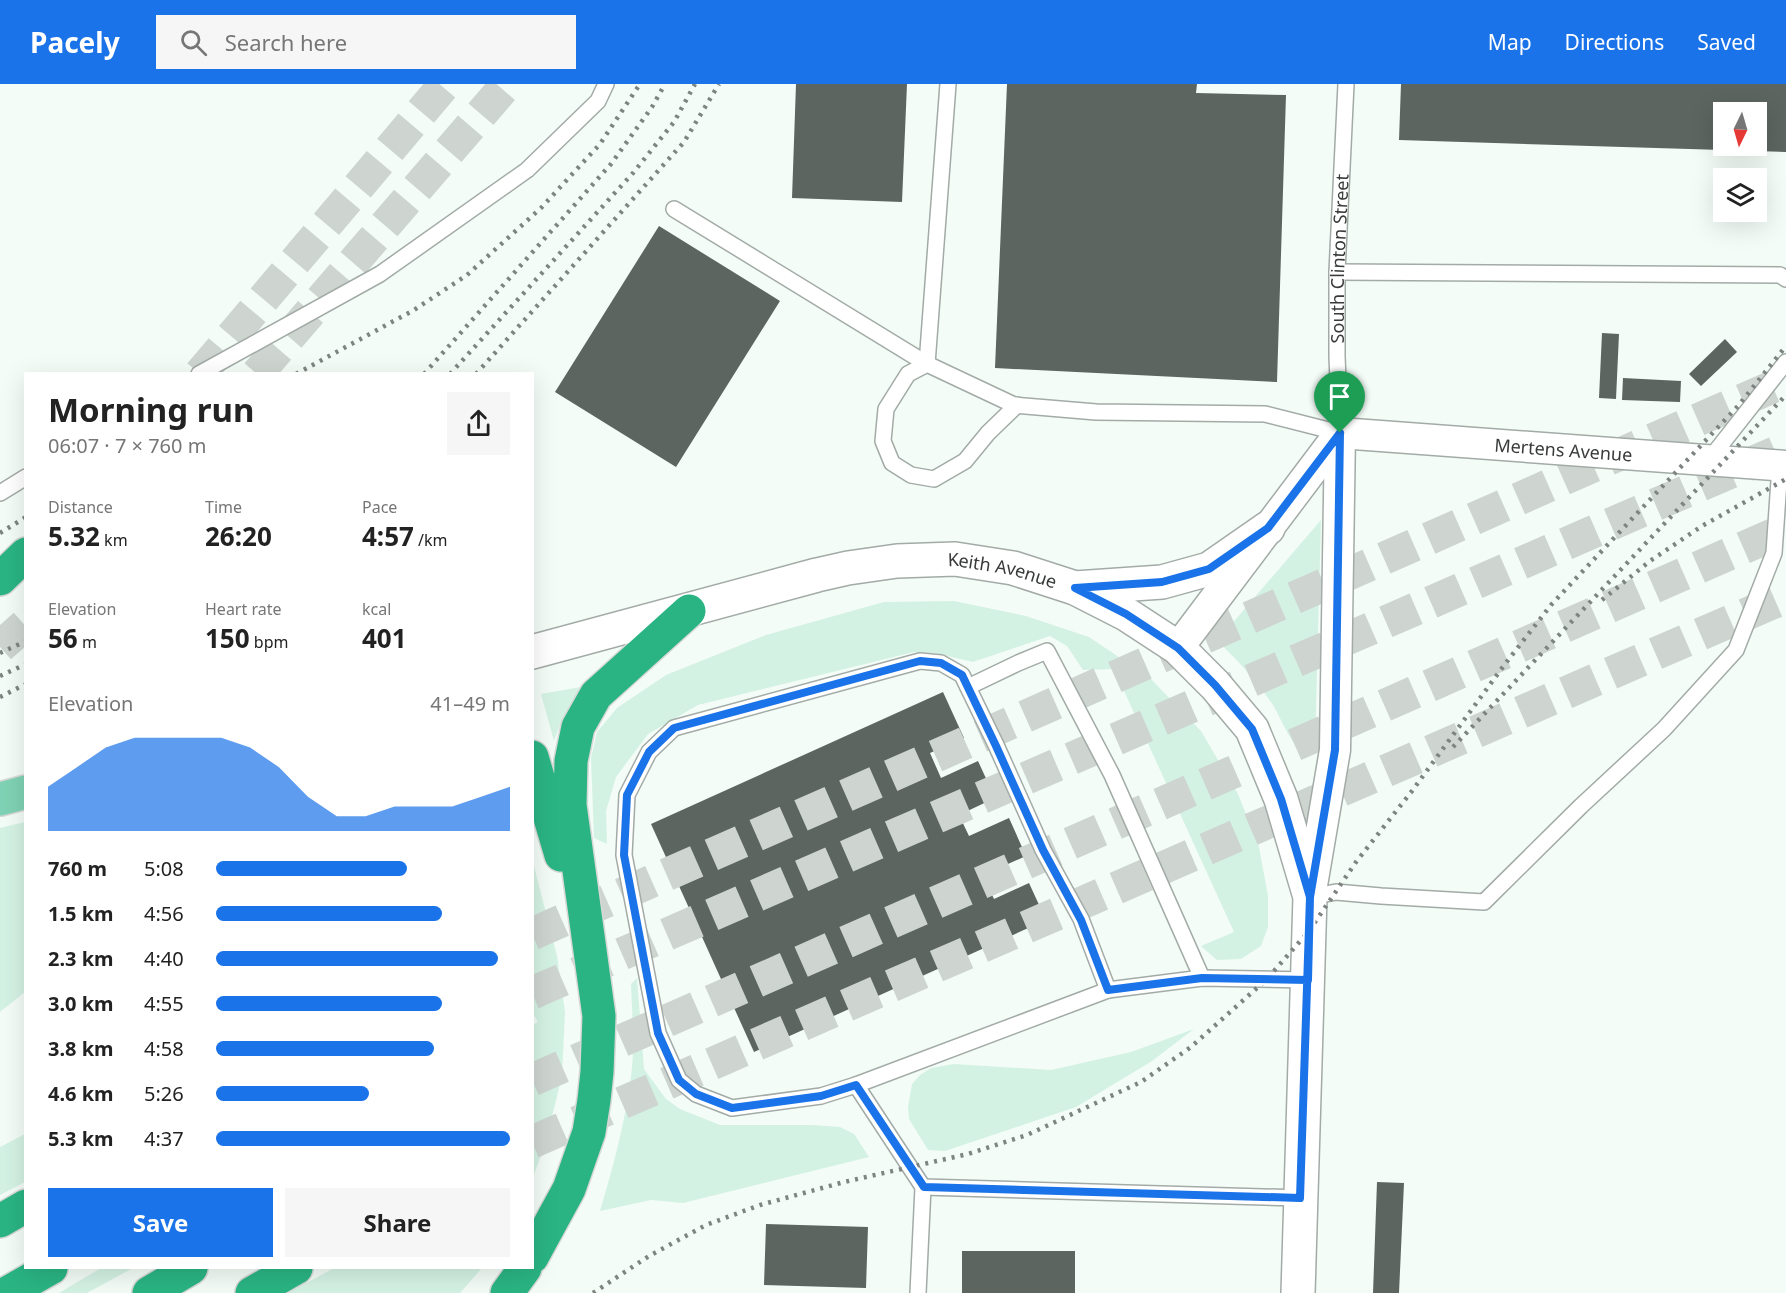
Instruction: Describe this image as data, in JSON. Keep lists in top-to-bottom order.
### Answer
{
  "streets": {
    "main road": ["South Clinton Street", "Keith Avenue"],
    "street": ["Mertens Avenue"]
  },
  "crossings": [
    ["South Clinton Street", "Mertens Avenue"],
    ["South Clinton Street", "Keith Avenue"]
  ],
  "north": "bottom",
  "page": {
    "header": "Pacely",
    "search": "Search here",
    "nav": ["Map", "Directions", "Saved"],
    "heading": ["Morning run", "06:07 · 7 × 760 m"],
    "stats": [
      ["Distance", "5.32 km"],
      ["Time", "26:20"],
      ["Pace", "4:57 /km"],
      ["Elevation", "56 m"],
      ["Heart rate", "150 bpm"],
      ["kcal", "401"]
    ],
    "chart": ["Elevation", "41–49 m"],
    "list": [
      {
        "name": "760 m",
        "note": "5:08"
      },
      {
        "name": "1.5 km",
        "note": "4:56"
      },
      {
        "name": "2.3 km",
        "note": "4:40"
      },
      {
        "name": "3.0 km",
        "note": "4:55"
      },
      {
        "name": "3.8 km",
        "note": "4:58"
      },
      {
        "name": "4.6 km",
        "note": "5:26"
      },
      {
        "name": "5.3 km",
        "note": "4:37"
      }
    ],
    "buttons": ["Save", "Share"]
  }
}
